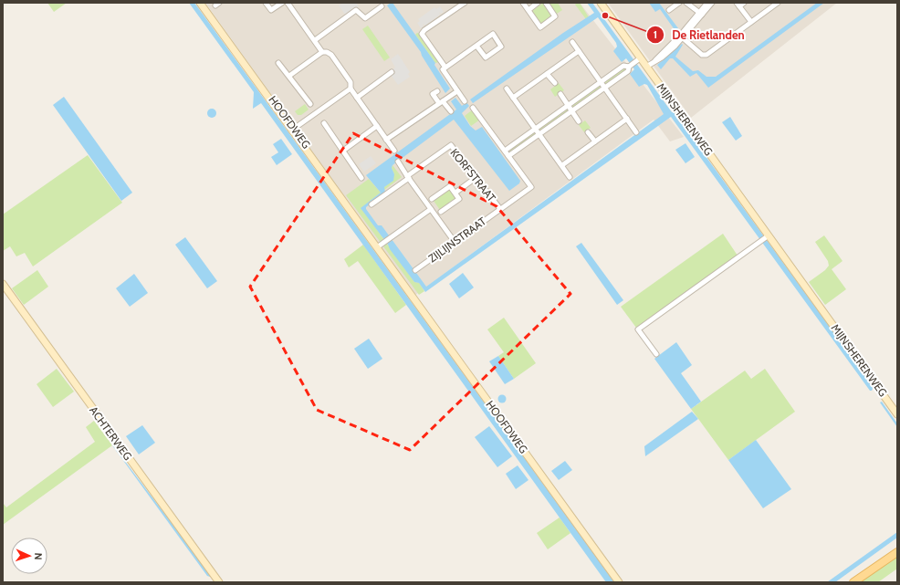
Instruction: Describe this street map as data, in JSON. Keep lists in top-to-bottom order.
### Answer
{
  "streets": {
    "street": [
      "MIJNSHERENWEG",
      "HOOFDWEG",
      "KORFSTRAAT",
      "ZIJLIJNSTRAAT",
      "ACHTERWEG"
    ]
  },
  "crossings": [
    ["KORFSTRAAT", "ZIJLIJNSTRAAT"]
  ],
  "places": ["De Rietlanden"],
  "north": "right"
}
